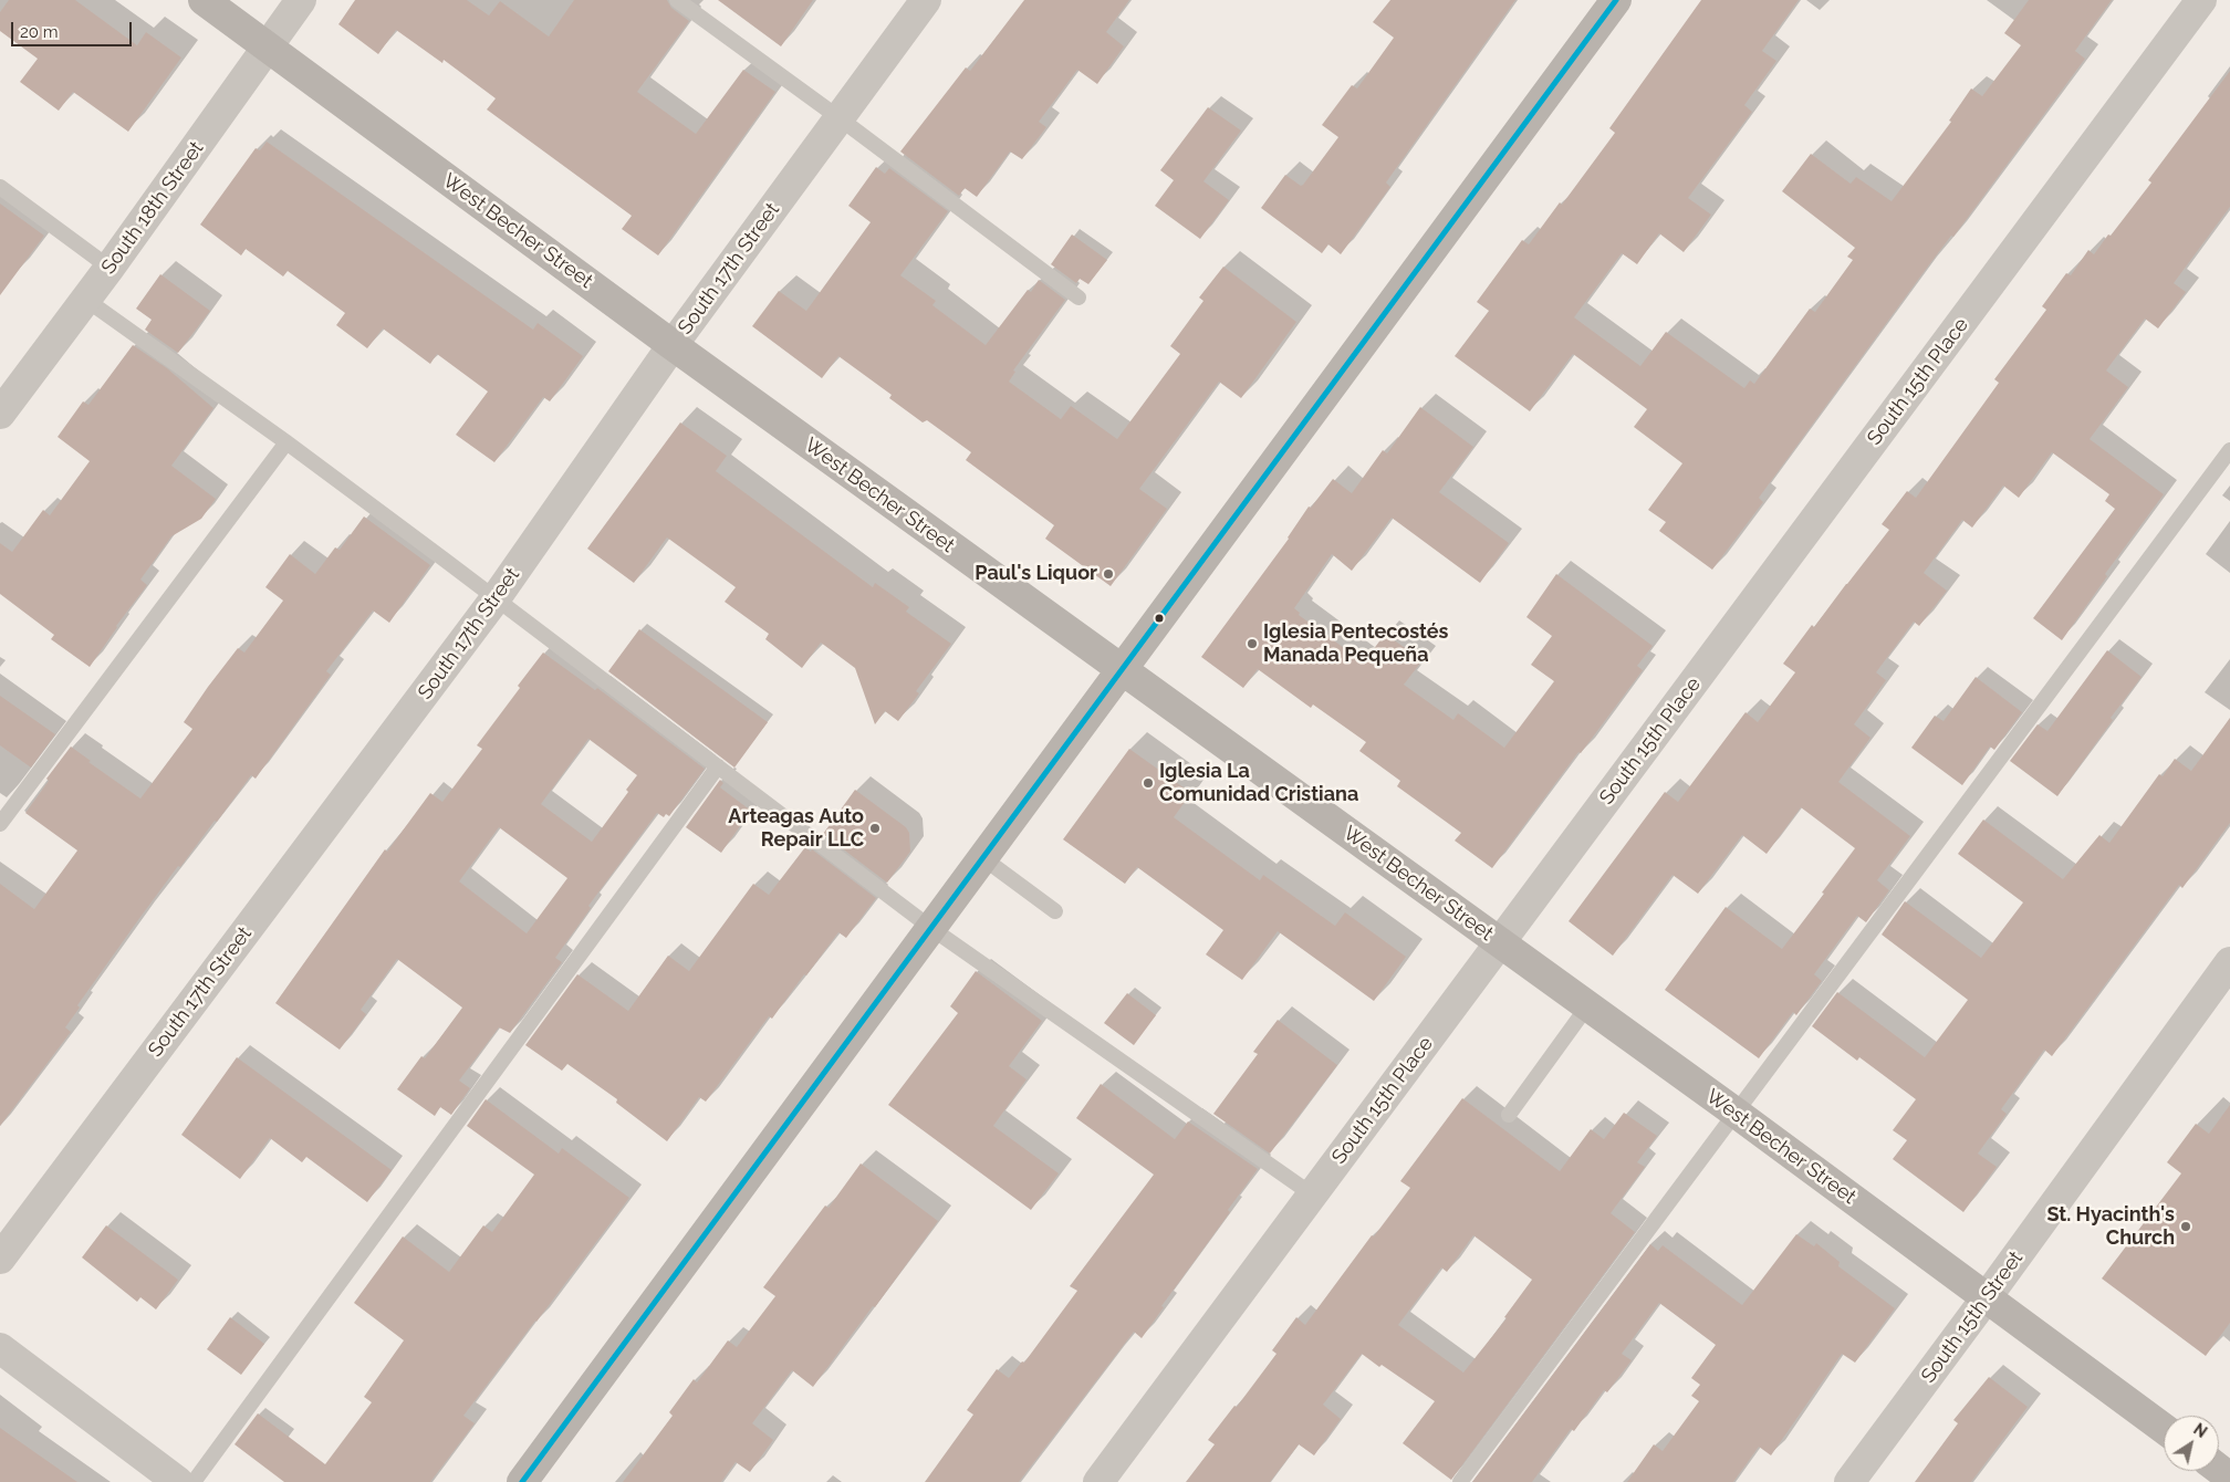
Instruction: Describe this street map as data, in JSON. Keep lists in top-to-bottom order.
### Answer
{
  "streets": {
    "street": [
      "South 18th Street",
      "West Becher Street",
      "South 17th Street",
      "South 15th Place",
      "South 15th Street"
    ]
  },
  "crossings": [
    ["South 18th Street", "West Becher Street"],
    ["West Becher Street", "South 17th Street"],
    ["West Becher Street", "South 15th Place"],
    ["West Becher Street", "South 15th Street"]
  ],
  "places": [
    "Paul's Liquor",
    "Iglesia Pentecostés Manada Pequeña",
    "Iglesia La Comunidad Cristiana",
    "Arteagas Auto Repair LLC",
    "St. Hyacinth's Church"
  ],
  "lines": ["transit line 20"],
  "scale_bar": "20 m",
  "north": "top right"
}
